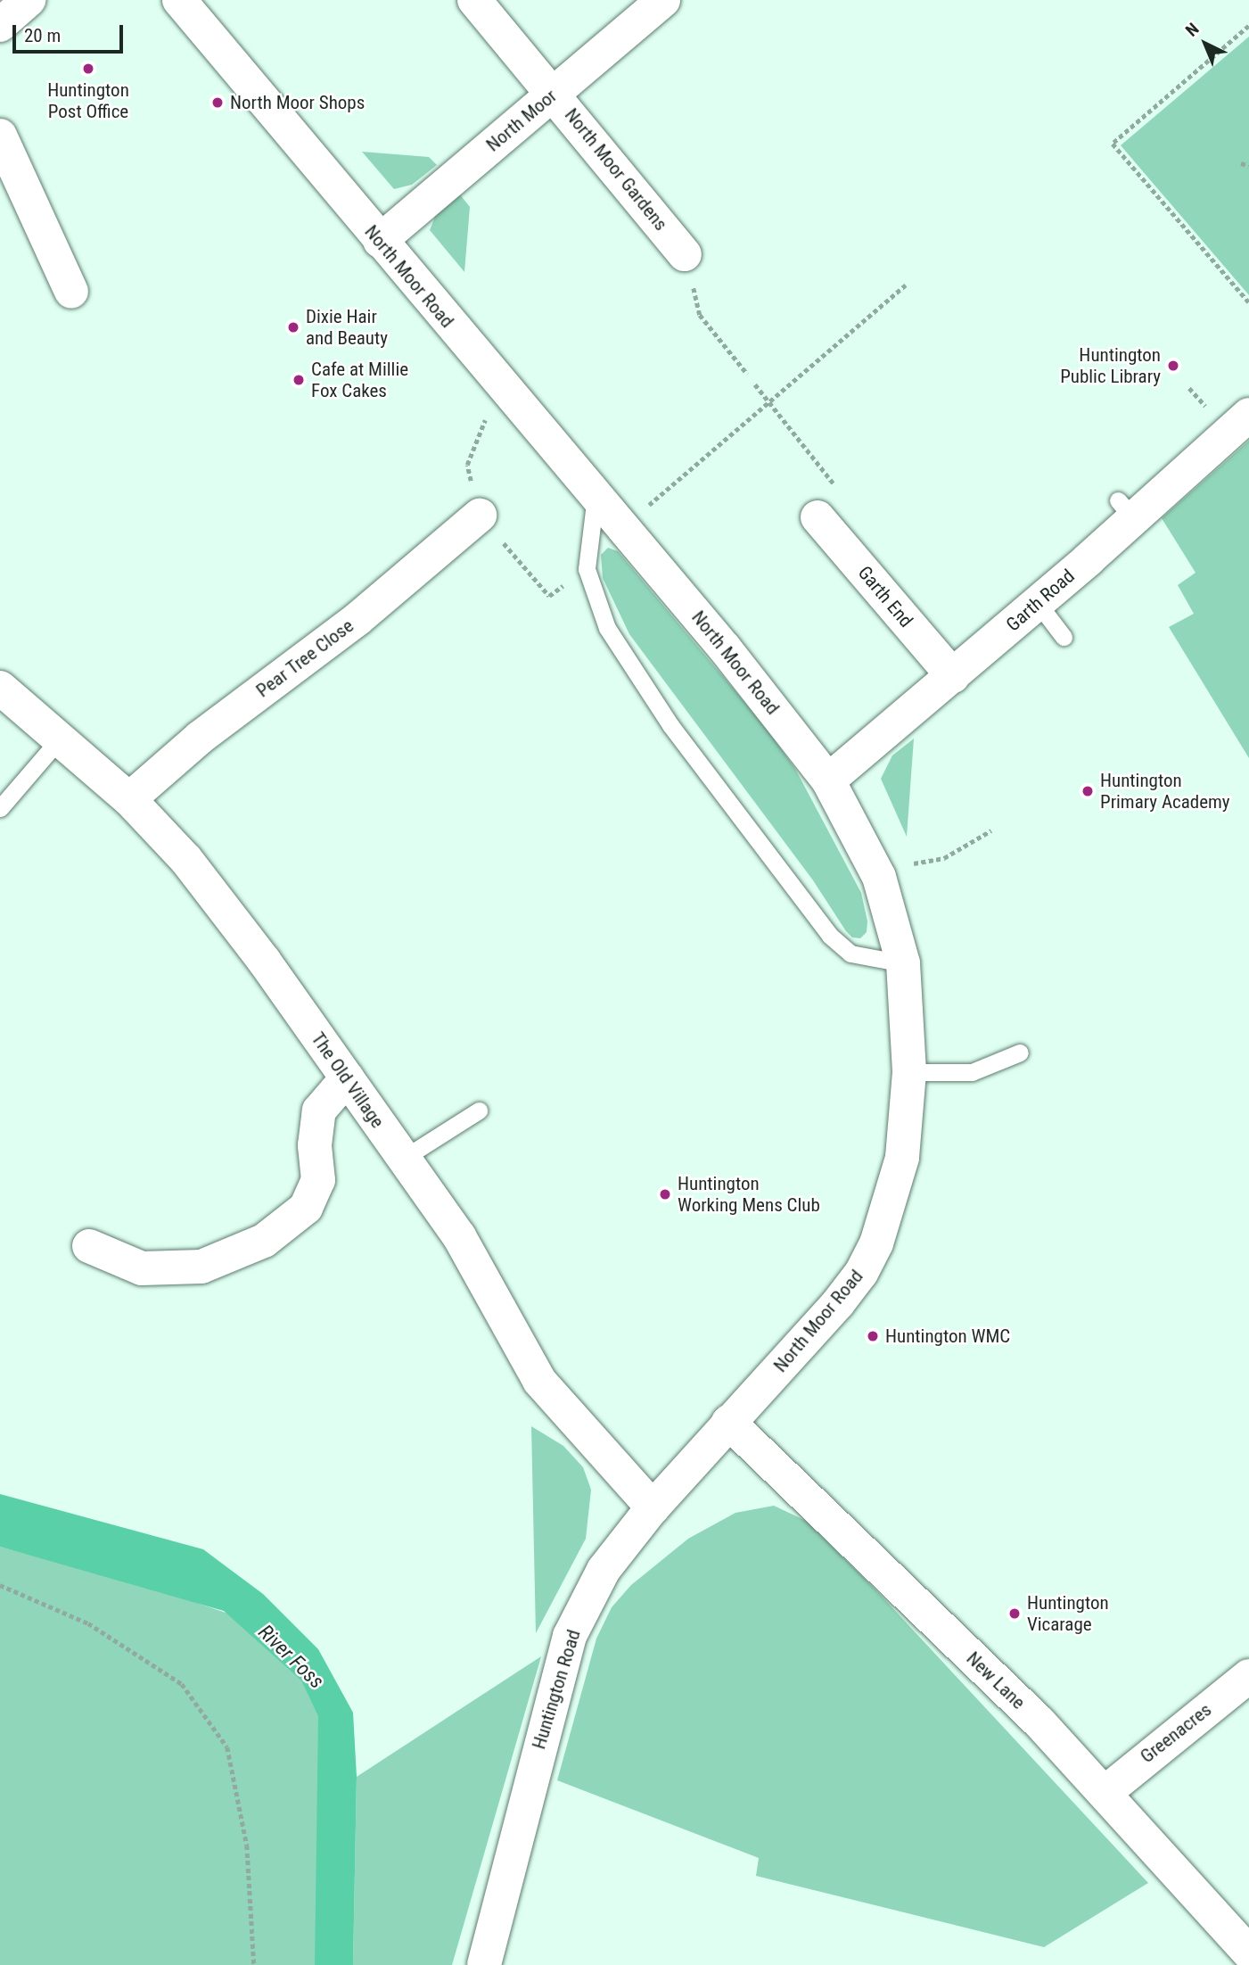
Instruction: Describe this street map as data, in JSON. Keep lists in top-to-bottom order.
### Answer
{
  "streets": {
    "street": [
      "North Moor",
      "North Moor Gardens",
      "North Moor Road",
      "Garth End",
      "Garth Road",
      "Pear Tree Close",
      "The Old Village",
      "New Lane",
      "Huntington Road",
      "Greenacres"
    ]
  },
  "crossings": [
    ["North Moor", "North Moor Gardens"],
    ["North Moor", "North Moor Road"],
    ["North Moor Road", "Garth Road"],
    ["North Moor Road", "New Lane"],
    ["North Moor Road", "Huntington Road"],
    ["Garth End", "Garth Road"],
    ["Pear Tree Close", "The Old Village"],
    ["The Old Village", "Huntington Road"],
    ["New Lane", "Huntington Road"],
    ["New Lane", "Greenacres"]
  ],
  "water": ["River Foss"],
  "places": [
    "Huntington Post Office",
    "North Moor Shops",
    "Dixie Hair and Beauty",
    "Huntington Public Library",
    "Cafe at Millie Fox Cakes",
    "Huntington Primary Academy",
    "Huntington Working Mens Club",
    "Huntington WMC",
    "Huntington Vicarage"
  ],
  "scale_bar": "20 m",
  "north": "top left"
}
